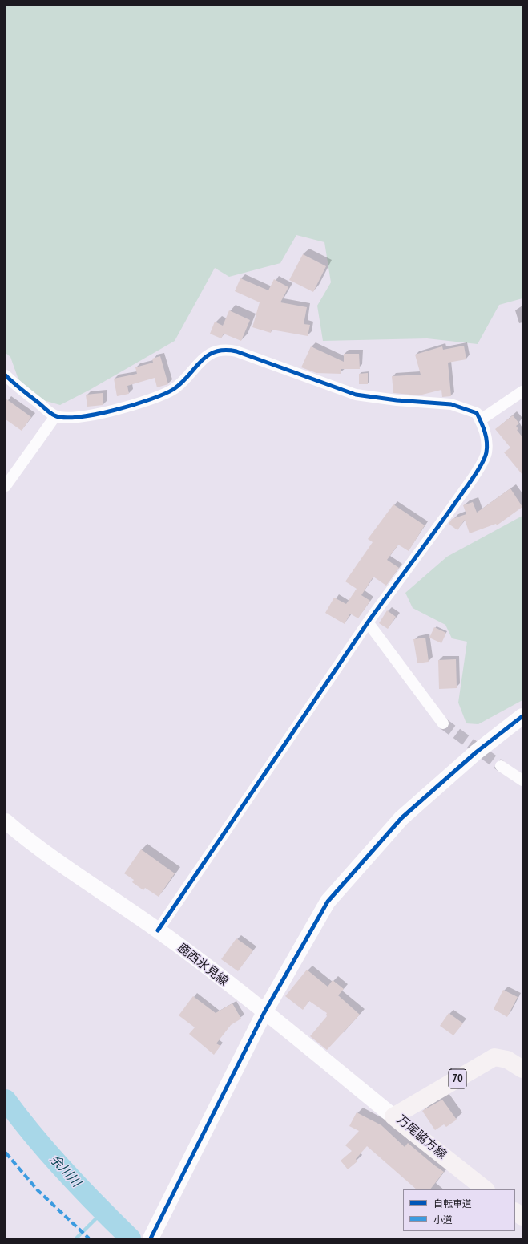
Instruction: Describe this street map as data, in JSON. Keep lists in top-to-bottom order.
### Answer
{
  "streets": {
    "main road": ["70", "万尾脇方線"],
    "street": ["鹿西氷見線"]
  },
  "crossings": [
    ["鹿西氷見線", "万尾脇方線"]
  ],
  "water": ["余川川"],
  "legend": ["自転車道", "小道"]
}
